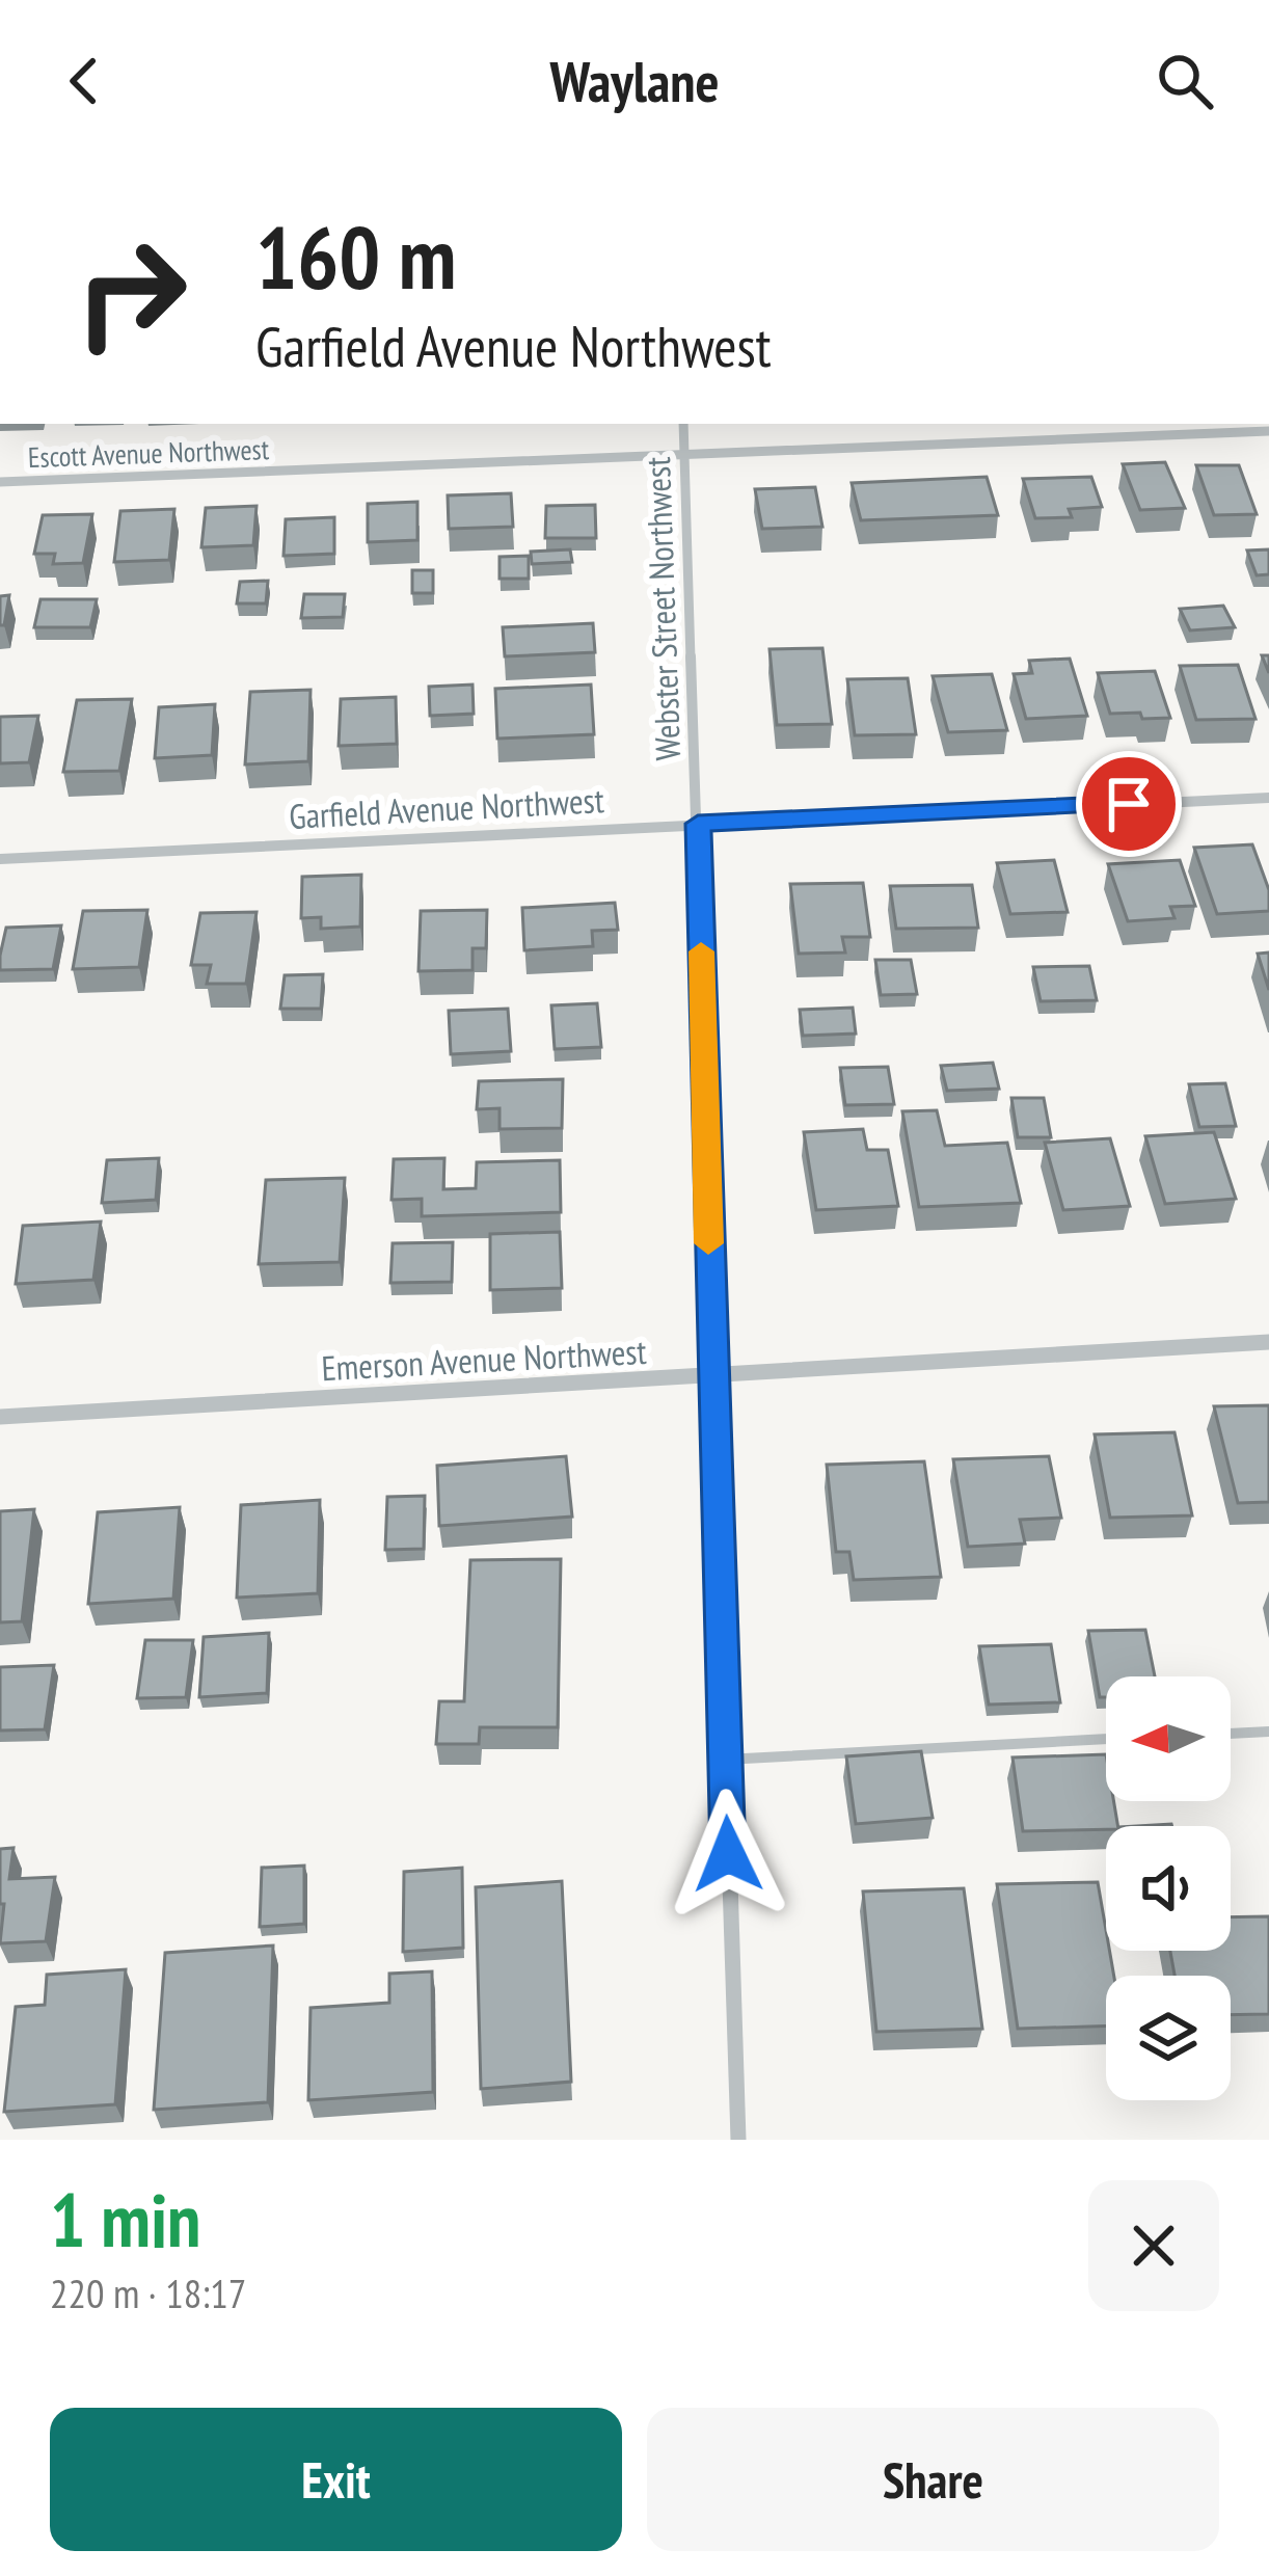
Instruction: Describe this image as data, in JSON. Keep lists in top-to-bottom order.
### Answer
{
  "streets": {
    "street": [
      "Escott Avenue Northwest",
      "Webster Street Northwest",
      "Garfield Avenue Northwest",
      "Emerson Avenue Northwest"
    ]
  },
  "crossings": [
    ["Escott Avenue Northwest", "Webster Street Northwest"],
    ["Webster Street Northwest", "Garfield Avenue Northwest"],
    ["Webster Street Northwest", "Emerson Avenue Northwest"]
  ],
  "north": "left",
  "page": {
    "header": "Waylane",
    "turn": ["160 m", "Garfield Avenue Northwest"],
    "heading": ["1 min", "220 m · 18:17"],
    "buttons": ["Exit", "Share"]
  }
}
